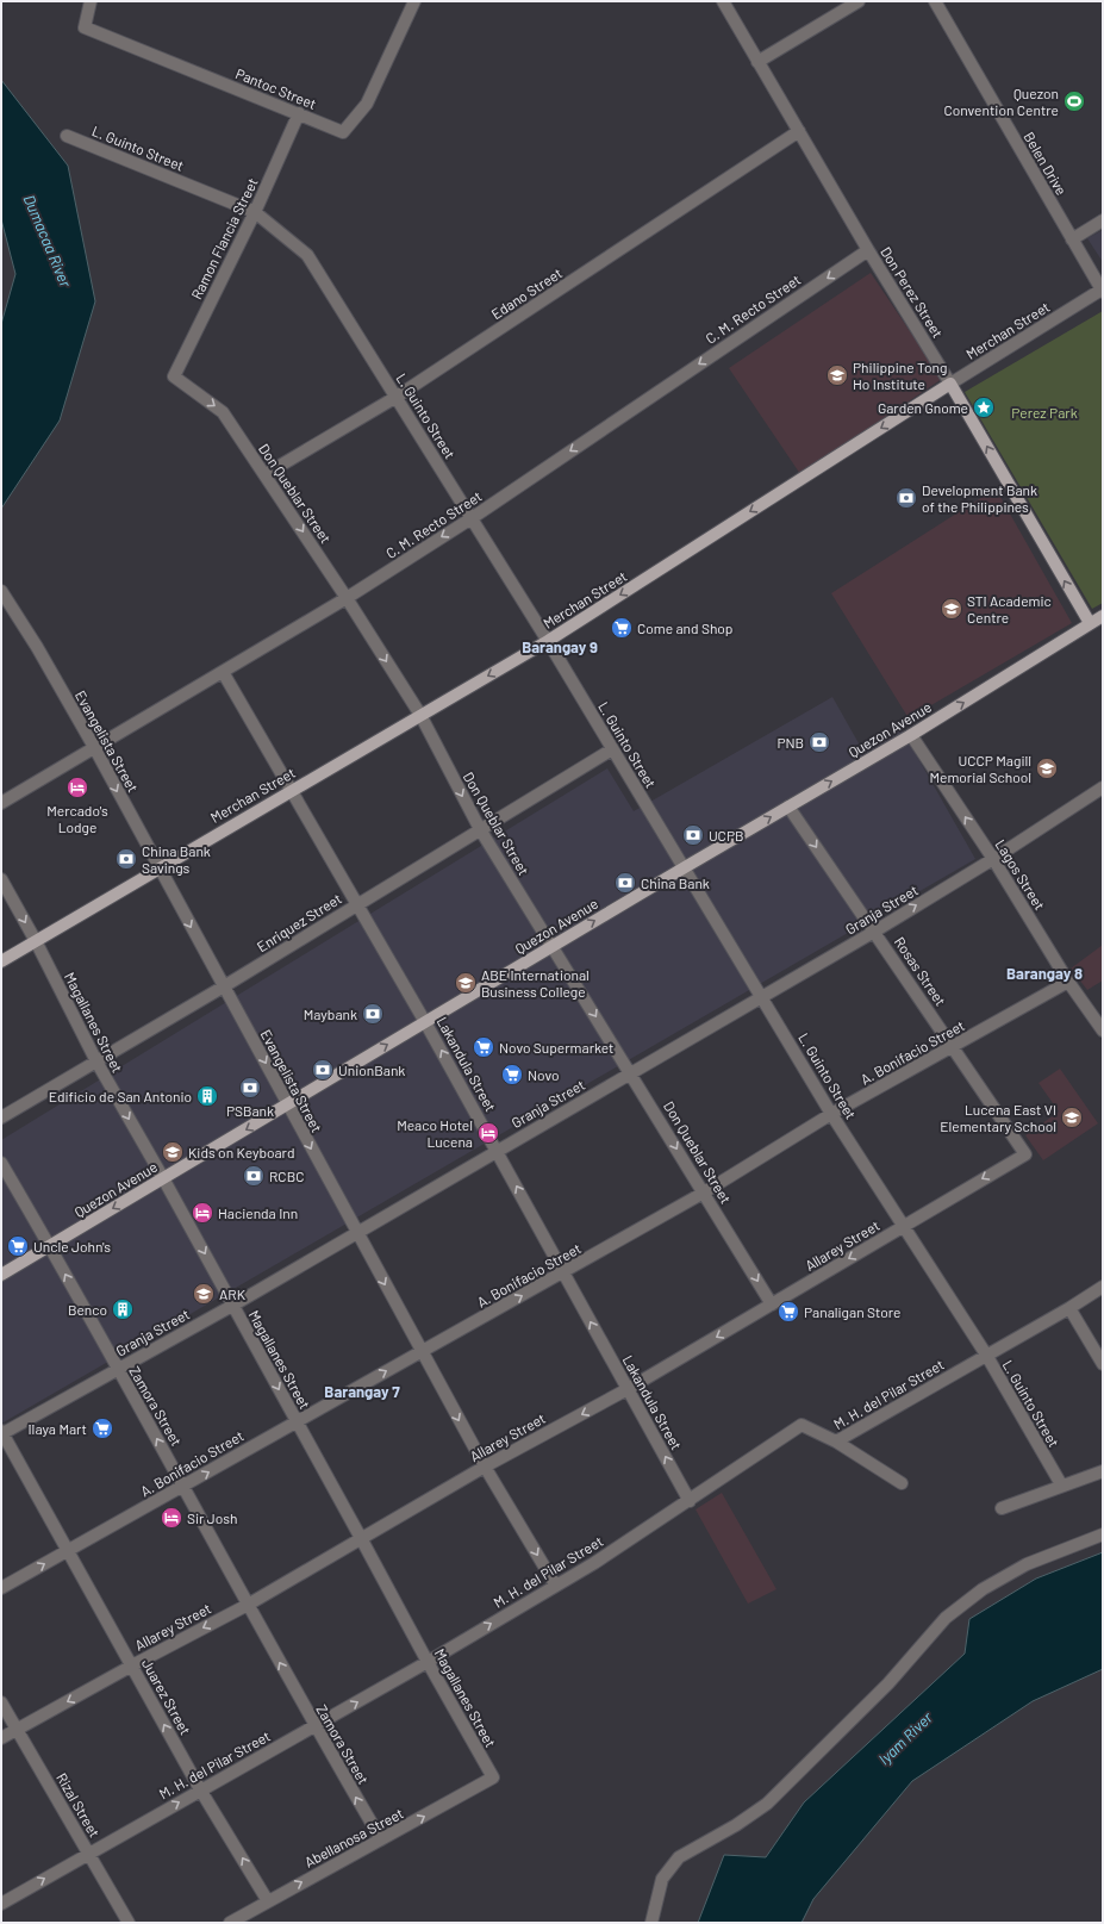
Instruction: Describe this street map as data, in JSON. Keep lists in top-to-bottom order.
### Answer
{
  "streets": {
    "main road": ["Don Perez Street", "Merchan Street", "Quezon Avenue"],
    "street": [
      "Pantoc Street",
      "L. Guinto Street",
      "Belen Drive",
      "Ramon Flancia Street",
      "Edano Street",
      "C. M. Recto Street",
      "Don Queblar Street",
      "Evangelista Street",
      "Lagos Street",
      "Granja Street",
      "Enriquez Street",
      "Rosas Street",
      "Magallanes Street",
      "A. Bonifacio Street",
      "Lakandula Street",
      "Allarey Street",
      "M. H. del Pilar Street",
      "Zamora Street",
      "Juarez Street",
      "Rizal Street",
      "Abellanosa Street"
    ]
  },
  "crossings": [
    ["Pantoc Street", "Ramon Flancia Street"],
    ["L. Guinto Street", "Ramon Flancia Street"],
    ["L. Guinto Street", "Edano Street"],
    ["L. Guinto Street", "C. M. Recto Street"],
    ["L. Guinto Street", "Merchan Street"],
    ["L. Guinto Street", "Quezon Avenue"],
    ["L. Guinto Street", "Granja Street"],
    ["L. Guinto Street", "Enriquez Street"],
    ["L. Guinto Street", "A. Bonifacio Street"],
    ["L. Guinto Street", "Allarey Street"],
    ["L. Guinto Street", "M. H. del Pilar Street"],
    ["Belen Drive", "Merchan Street"],
    ["Ramon Flancia Street", "Don Queblar Street"],
    ["Don Perez Street", "Edano Street"],
    ["Don Perez Street", "C. M. Recto Street"],
    ["Don Perez Street", "Merchan Street"],
    ["Don Perez Street", "Quezon Avenue"],
    ["Edano Street", "Don Queblar Street"],
    ["C. M. Recto Street", "Don Queblar Street"],
    ["C. M. Recto Street", "Evangelista Street"],
    ["C. M. Recto Street", "Lakandula Street"],
    ["Merchan Street", "Don Queblar Street"],
    ["Merchan Street", "Evangelista Street"],
    ["Merchan Street", "Magallanes Street"],
    ["Merchan Street", "Lakandula Street"],
    ["Don Queblar Street", "Quezon Avenue"],
    ["Don Queblar Street", "Granja Street"],
    ["Don Queblar Street", "Enriquez Street"],
    ["Don Queblar Street", "A. Bonifacio Street"],
    ["Don Queblar Street", "Allarey Street"],
    ["Quezon Avenue", "Evangelista Street"],
    ["Quezon Avenue", "Lagos Street"],
    ["Quezon Avenue", "Rosas Street"],
    ["Quezon Avenue", "Magallanes Street"],
    ["Quezon Avenue", "Lakandula Street"],
    ["Quezon Avenue", "Zamora Street"],
    ["Evangelista Street", "Granja Street"],
    ["Evangelista Street", "Enriquez Street"],
    ["Evangelista Street", "A. Bonifacio Street"],
    ["Evangelista Street", "Allarey Street"],
    ["Evangelista Street", "M. H. del Pilar Street"],
    ["Lagos Street", "Granja Street"],
    ["Lagos Street", "A. Bonifacio Street"],
    ["Granja Street", "Rosas Street"],
    ["Granja Street", "Magallanes Street"],
    ["Granja Street", "Lakandula Street"],
    ["Granja Street", "Zamora Street"],
    ["Granja Street", "Juarez Street"],
    ["Enriquez Street", "Magallanes Street"],
    ["Enriquez Street", "Lakandula Street"],
    ["Rosas Street", "A. Bonifacio Street"],
    ["Rosas Street", "Allarey Street"],
    ["Magallanes Street", "A. Bonifacio Street"],
    ["Magallanes Street", "Allarey Street"],
    ["Magallanes Street", "M. H. del Pilar Street"],
    ["Magallanes Street", "Abellanosa Street"],
    ["A. Bonifacio Street", "Lakandula Street"],
    ["A. Bonifacio Street", "Zamora Street"],
    ["A. Bonifacio Street", "Juarez Street"],
    ["Lakandula Street", "Allarey Street"],
    ["Lakandula Street", "M. H. del Pilar Street"],
    ["Allarey Street", "Zamora Street"],
    ["Allarey Street", "Juarez Street"],
    ["Allarey Street", "Rizal Street"],
    ["M. H. del Pilar Street", "Zamora Street"],
    ["M. H. del Pilar Street", "Juarez Street"],
    ["M. H. del Pilar Street", "Rizal Street"],
    ["Zamora Street", "Abellanosa Street"],
    ["Juarez Street", "Abellanosa Street"]
  ],
  "one_way": [
    "Don Perez Street",
    "C. M. Recto Street",
    "Merchan Street",
    "Don Queblar Street",
    "Evangelista Street",
    "Lagos Street",
    "Rosas Street",
    "Magallanes Street",
    "A. Bonifacio Street",
    "Lakandula Street",
    "Allarey Street",
    "M. H. del Pilar Street",
    "Zamora Street",
    "Juarez Street",
    "Abellanosa Street"
  ],
  "districts": ["Barangay 9", "Barangay 8", "Barangay 7"],
  "water": ["Dumacaa River", "Iyam River"],
  "parks": ["Perez Park"],
  "places": {
    "sports": ["Quezon Convention Centre"],
    "school or university": [
      "Philippine Tong Ho Institute",
      "STI Academic Centre",
      "UCCP Magill Memorial School",
      "ABE International Business College",
      "Lucena East VI Elementary School",
      "Kids on Keyboard",
      "ARK"
    ],
    "place": ["Garden Gnome"],
    "bank": [
      "Development Bank of the Philippines",
      "PNB",
      "UCPB",
      "China Bank Savings",
      "China Bank",
      "Maybank",
      "UnionBank",
      "PSBank",
      "RCBC"
    ],
    "supermarket": [
      "Come and Shop",
      "Novo Supermarket",
      "Novo",
      "Uncle John's",
      "Panaligan Store",
      "Ilaya Mart"
    ],
    "hotel": [
      "Mercado's Lodge",
      "Meaco Hotel Lucena",
      "Hacienda Inn",
      "Sir Josh"
    ],
    "building": ["Edificio de San Antonio", "Benco"]
  }
}
